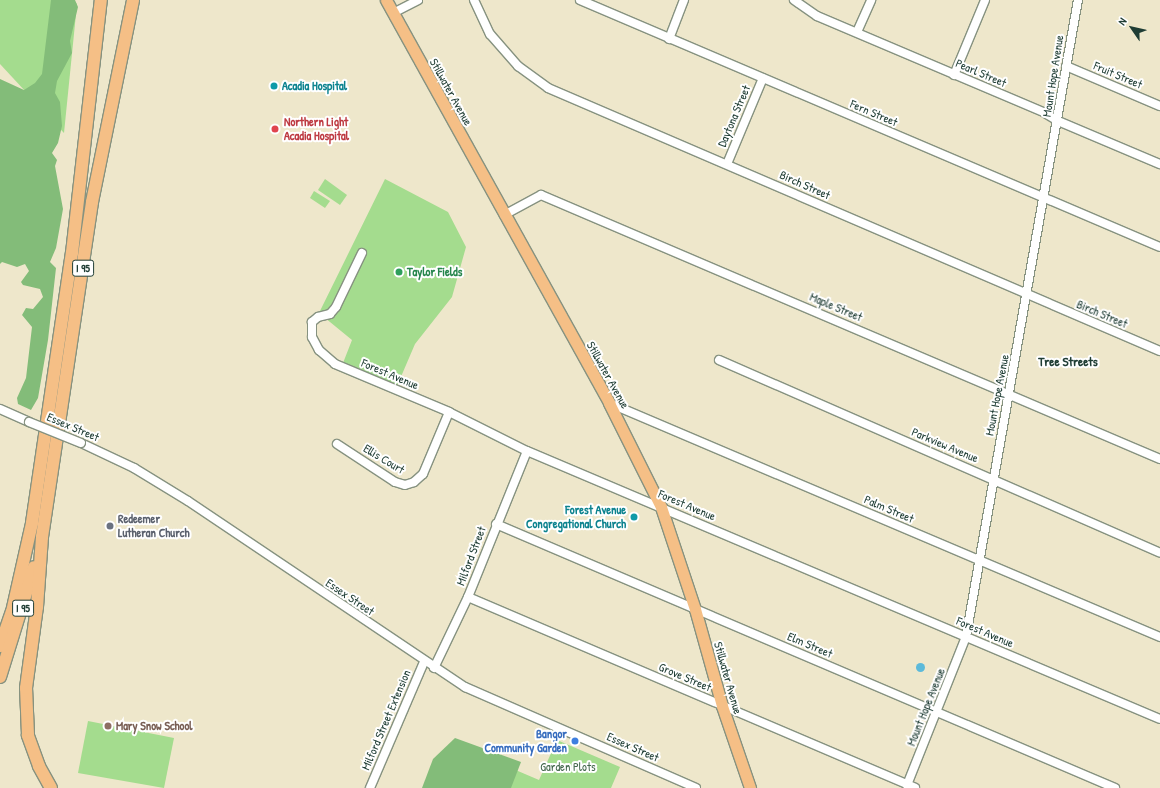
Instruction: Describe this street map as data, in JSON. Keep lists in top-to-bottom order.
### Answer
{
  "streets": {
    "highway": ["I 95"],
    "main road": ["Stillwater Avenue"],
    "street": [
      "Pearl Street",
      "Fruit Street",
      "Mount Hope Avenue",
      "Fern Street",
      "Daytona Street",
      "Birch Street",
      "Maple Street",
      "Forest Avenue",
      "Essex Street",
      "Parkview Avenue",
      "Ellis Court",
      "Palm Street",
      "Milford Street",
      "Elm Street",
      "Grove Street",
      "Milford Street Extension"
    ]
  },
  "crossings": [
    ["Pearl Street", "Mount Hope Avenue"],
    ["Fruit Street", "Mount Hope Avenue"],
    ["Mount Hope Avenue", "Fern Street"],
    ["Mount Hope Avenue", "Birch Street"],
    ["Mount Hope Avenue", "Maple Street"],
    ["Mount Hope Avenue", "Forest Avenue"],
    ["Mount Hope Avenue", "Parkview Avenue"],
    ["Mount Hope Avenue", "Palm Street"],
    ["Mount Hope Avenue", "Elm Street"],
    ["Mount Hope Avenue", "Grove Street"],
    ["Stillwater Avenue", "Maple Street"],
    ["Stillwater Avenue", "Forest Avenue"],
    ["Stillwater Avenue", "Palm Street"],
    ["Stillwater Avenue", "Elm Street"],
    ["Stillwater Avenue", "Grove Street"],
    ["Fern Street", "Daytona Street"],
    ["Daytona Street", "Birch Street"],
    ["Forest Avenue", "Ellis Court"],
    ["Forest Avenue", "Milford Street"],
    ["Essex Street", "Milford Street"],
    ["Essex Street", "Milford Street Extension"],
    ["Milford Street", "Elm Street"],
    ["Milford Street", "Grove Street"]
  ],
  "districts": ["Tree Streets"],
  "parks": ["Garden Plots"],
  "places": [
    "Acadia Hospital",
    "Northern Light Acadia Hospital",
    "Taylor Fields",
    "Forest Avenue Congregational Church",
    "Redeemer Lutheran Church",
    "Mary Snow School",
    "Bangor Community Garden"
  ],
  "north": "top left"
}
